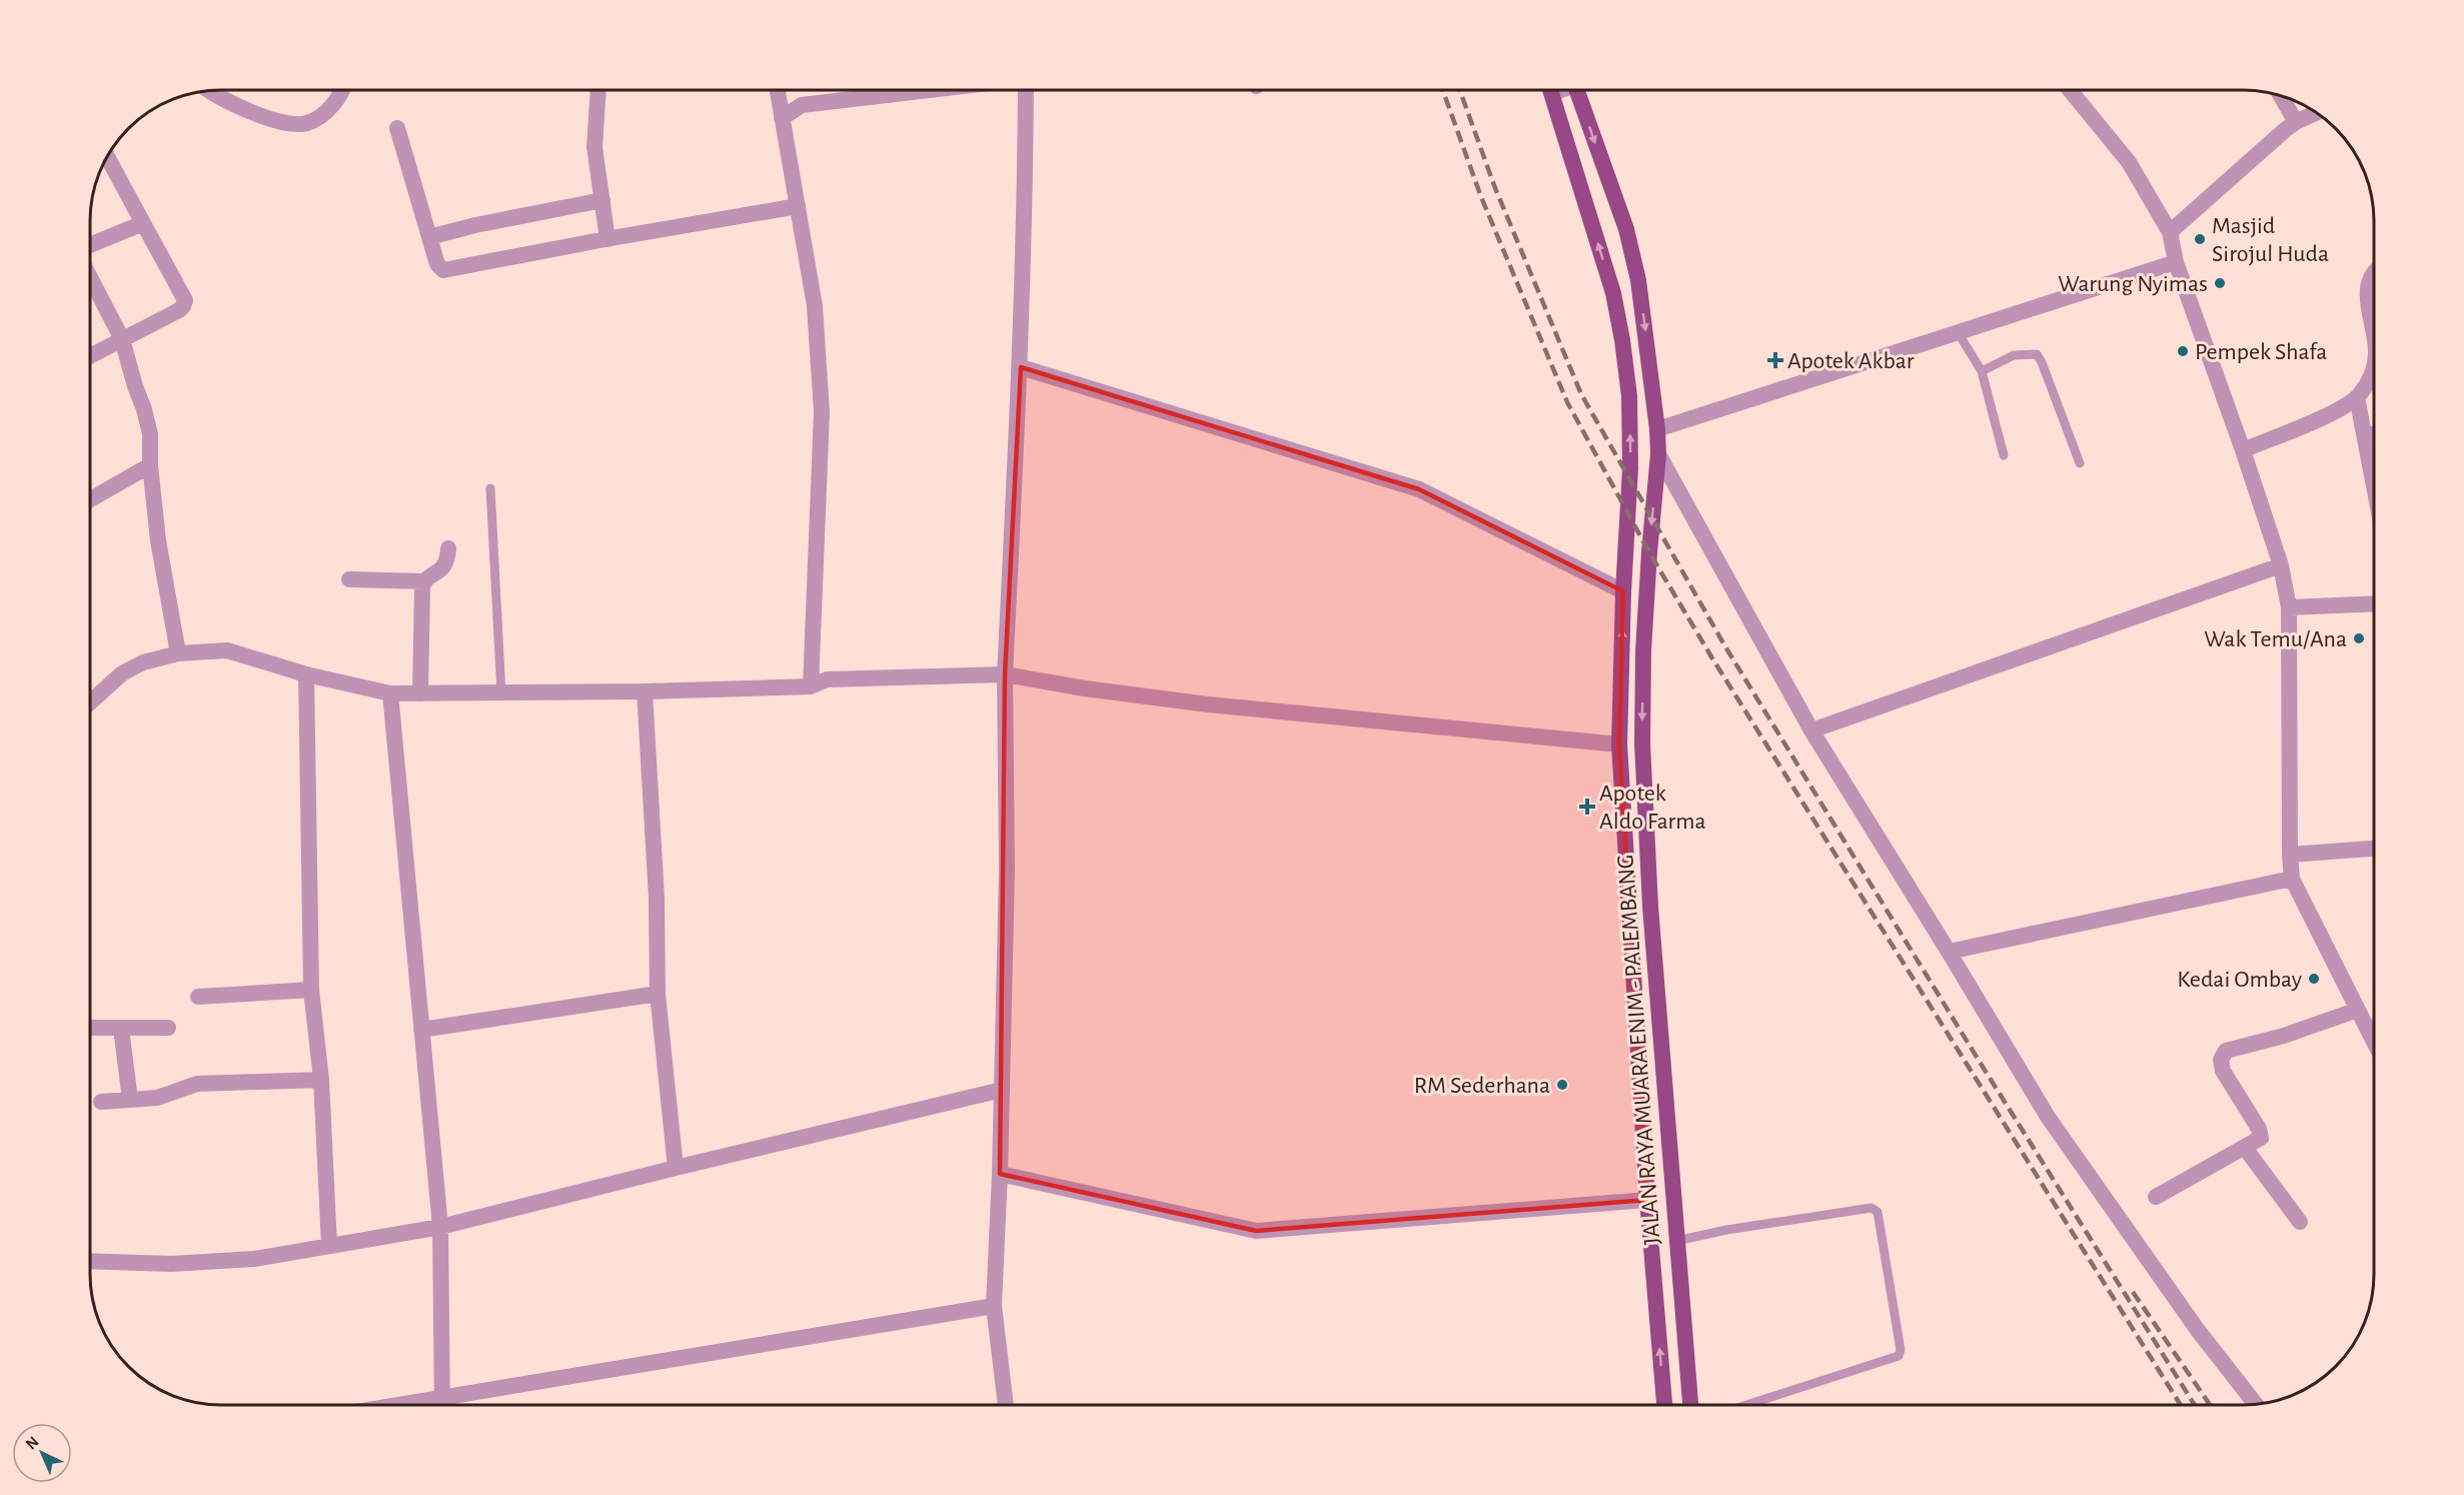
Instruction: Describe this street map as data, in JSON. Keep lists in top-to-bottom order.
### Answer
{
  "streets": {
    "main road": ["JALAN RAYA MUARA ENIM - PALEMBANG"]
  },
  "places": {
    "other": [
      "Masjid Sirojul Huda",
      "Warung Nyimas",
      "Pempek Shafa",
      "Wak Temu/Ana",
      "Kedai Ombay",
      "RM Sederhana"
    ],
    "health": ["Apotek Akbar", "Apotek Aldo Farma"]
  },
  "north": "top left"
}
